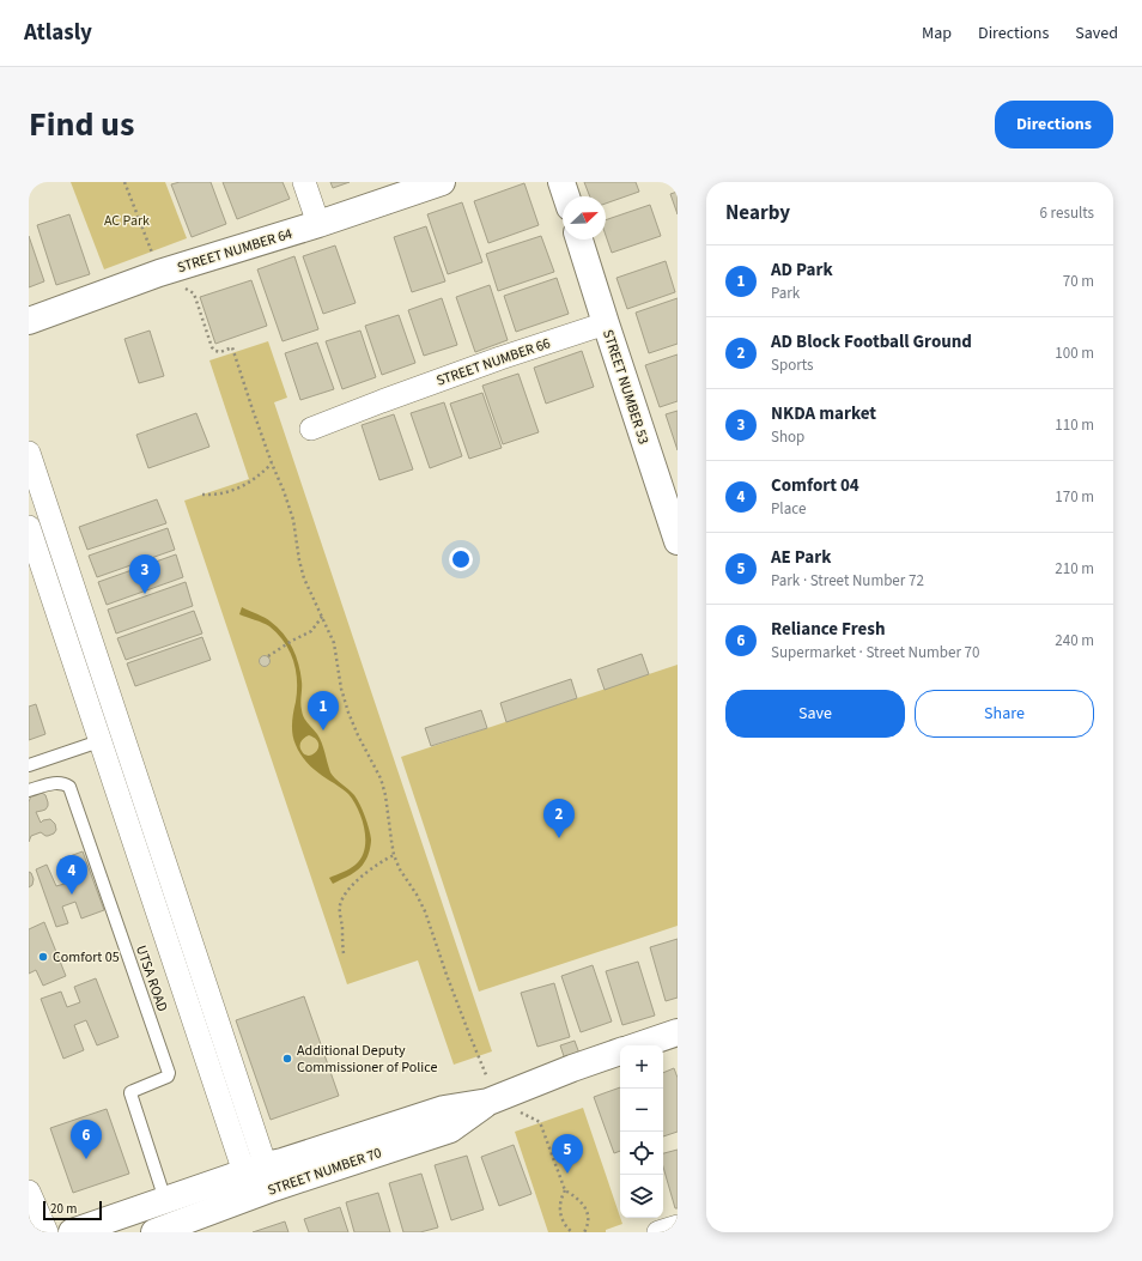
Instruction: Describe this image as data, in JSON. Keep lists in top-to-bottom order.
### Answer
{
  "streets": {
    "street": [
      "STREET NUMBER 64",
      "STREET NUMBER 66",
      "STREET NUMBER 53",
      "STREET NUMBER 70"
    ],
    "lane": ["UTSA ROAD"]
  },
  "crossings": [
    ["STREET NUMBER 66", "STREET NUMBER 53"]
  ],
  "parks": ["AC Park"],
  "places": ["Comfort 05", "Additional Deputy Commissioner of Police"],
  "scale_bar": "20 m",
  "north": "top right",
  "page": {
    "header": "Atlasly",
    "nav": ["Map", "Directions", "Saved"],
    "title": "Find us",
    "buttons": [
      "Directions",
      ["Save", "Share"]
    ],
    "heading": ["Nearby", "6 results"],
    "list": [
      {
        "mark": "1",
        "name": "AD Park",
        "note": "Park",
        "value": "70 m"
      },
      {
        "mark": "2",
        "name": "AD Block Football Ground",
        "note": "Sports",
        "value": "100 m"
      },
      {
        "mark": "3",
        "name": "NKDA market",
        "note": "Shop",
        "value": "110 m"
      },
      {
        "mark": "4",
        "name": "Comfort 04",
        "note": "Place",
        "value": "170 m"
      },
      {
        "mark": "5",
        "name": "AE Park",
        "note": "Park · Street Number 72",
        "value": "210 m"
      },
      {
        "mark": "6",
        "name": "Reliance Fresh",
        "note": "Supermarket · Street Number 70",
        "value": "240 m"
      }
    ],
    "pins": [
      "3",
      "1",
      "2",
      "4",
      "6",
      "5"
    ],
    "map_buttons": ["+", "−"],
    "scale": "20 m"
  }
}
